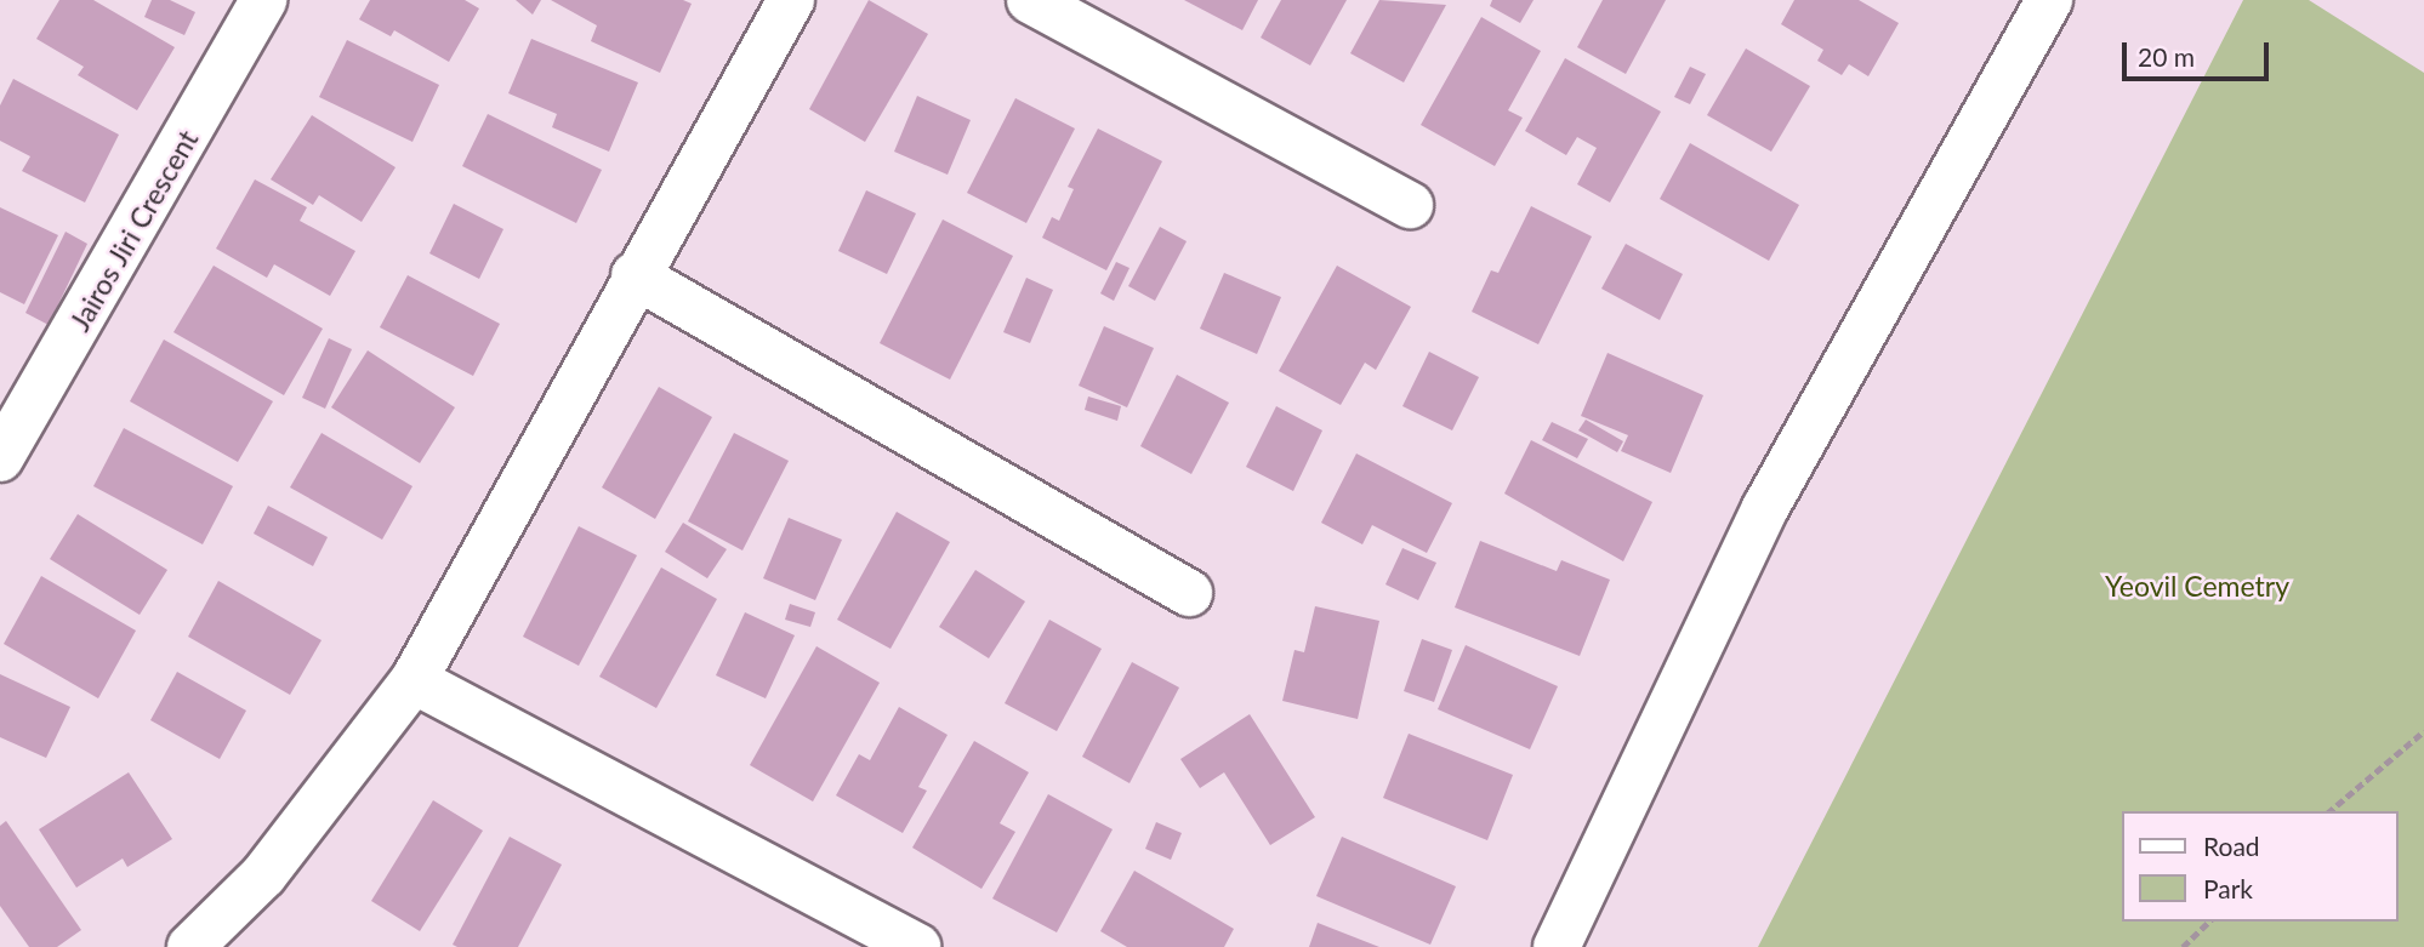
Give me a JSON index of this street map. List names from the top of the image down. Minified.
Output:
{"streets":{"street":["Jairos Jiri Crescent"]},"parks":["Yeovil Cemetry"],"legend":["Road","Park"],"scale_bar":"20 m"}
